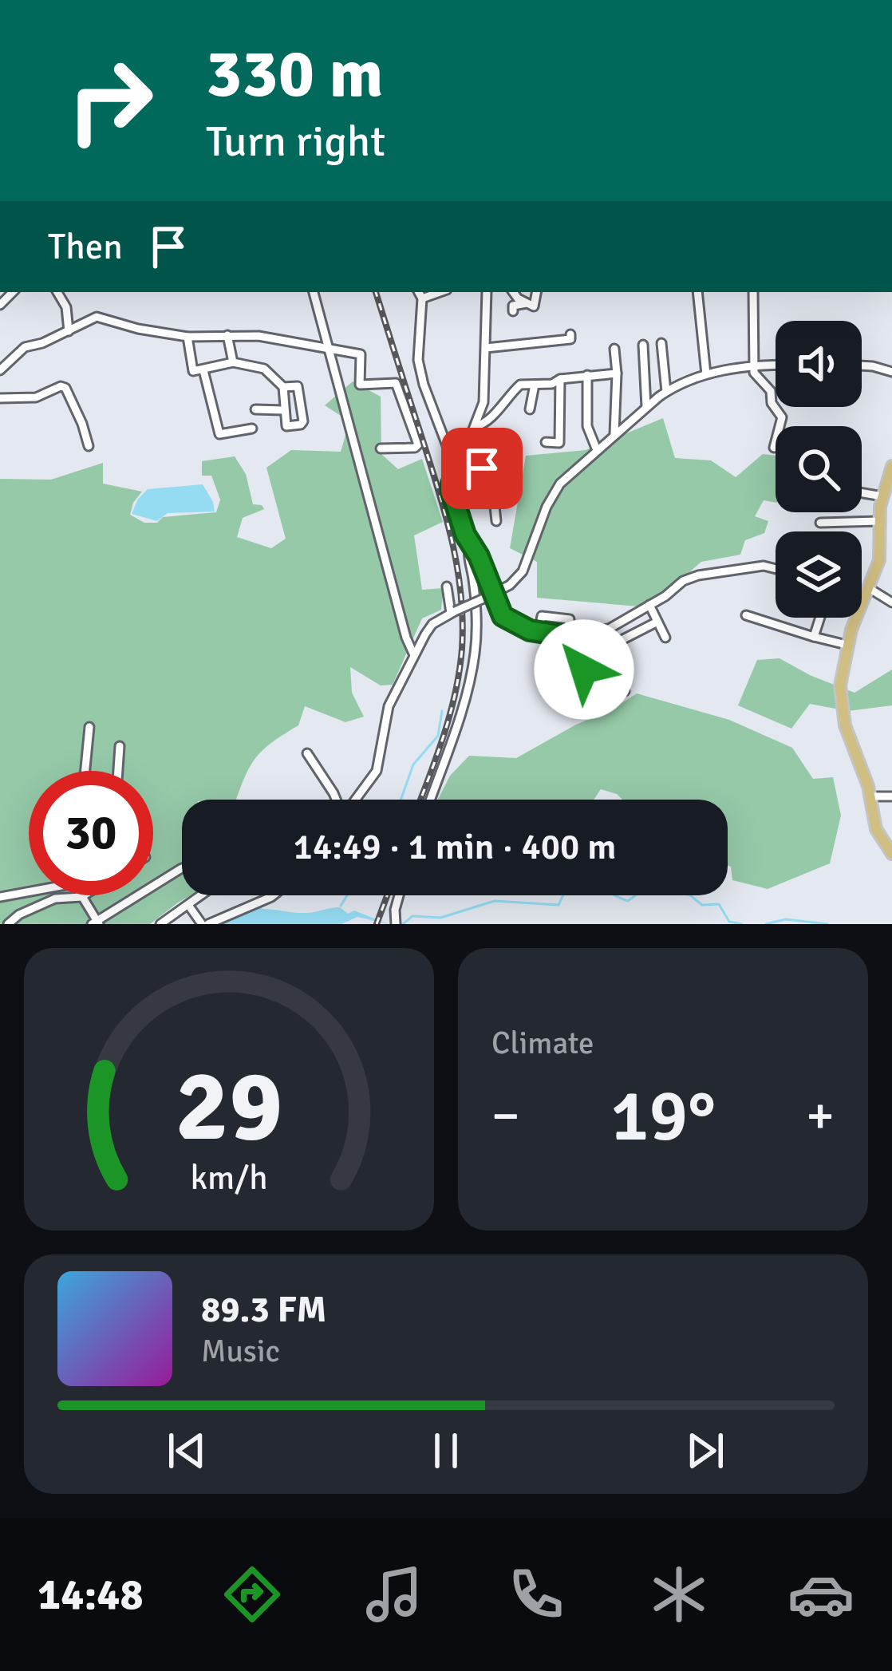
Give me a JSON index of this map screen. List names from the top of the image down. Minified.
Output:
{"page":{"turn":["330 m","Turn right"],"then":"Then","limit":"30","trip":"14:49 · 1 min · 400 m","tile":"Climate","heat":["−","19°","+"],"song":["89.3 FM","Music"],"tabs":"14:48","gauge":["29","km/h"]}}
